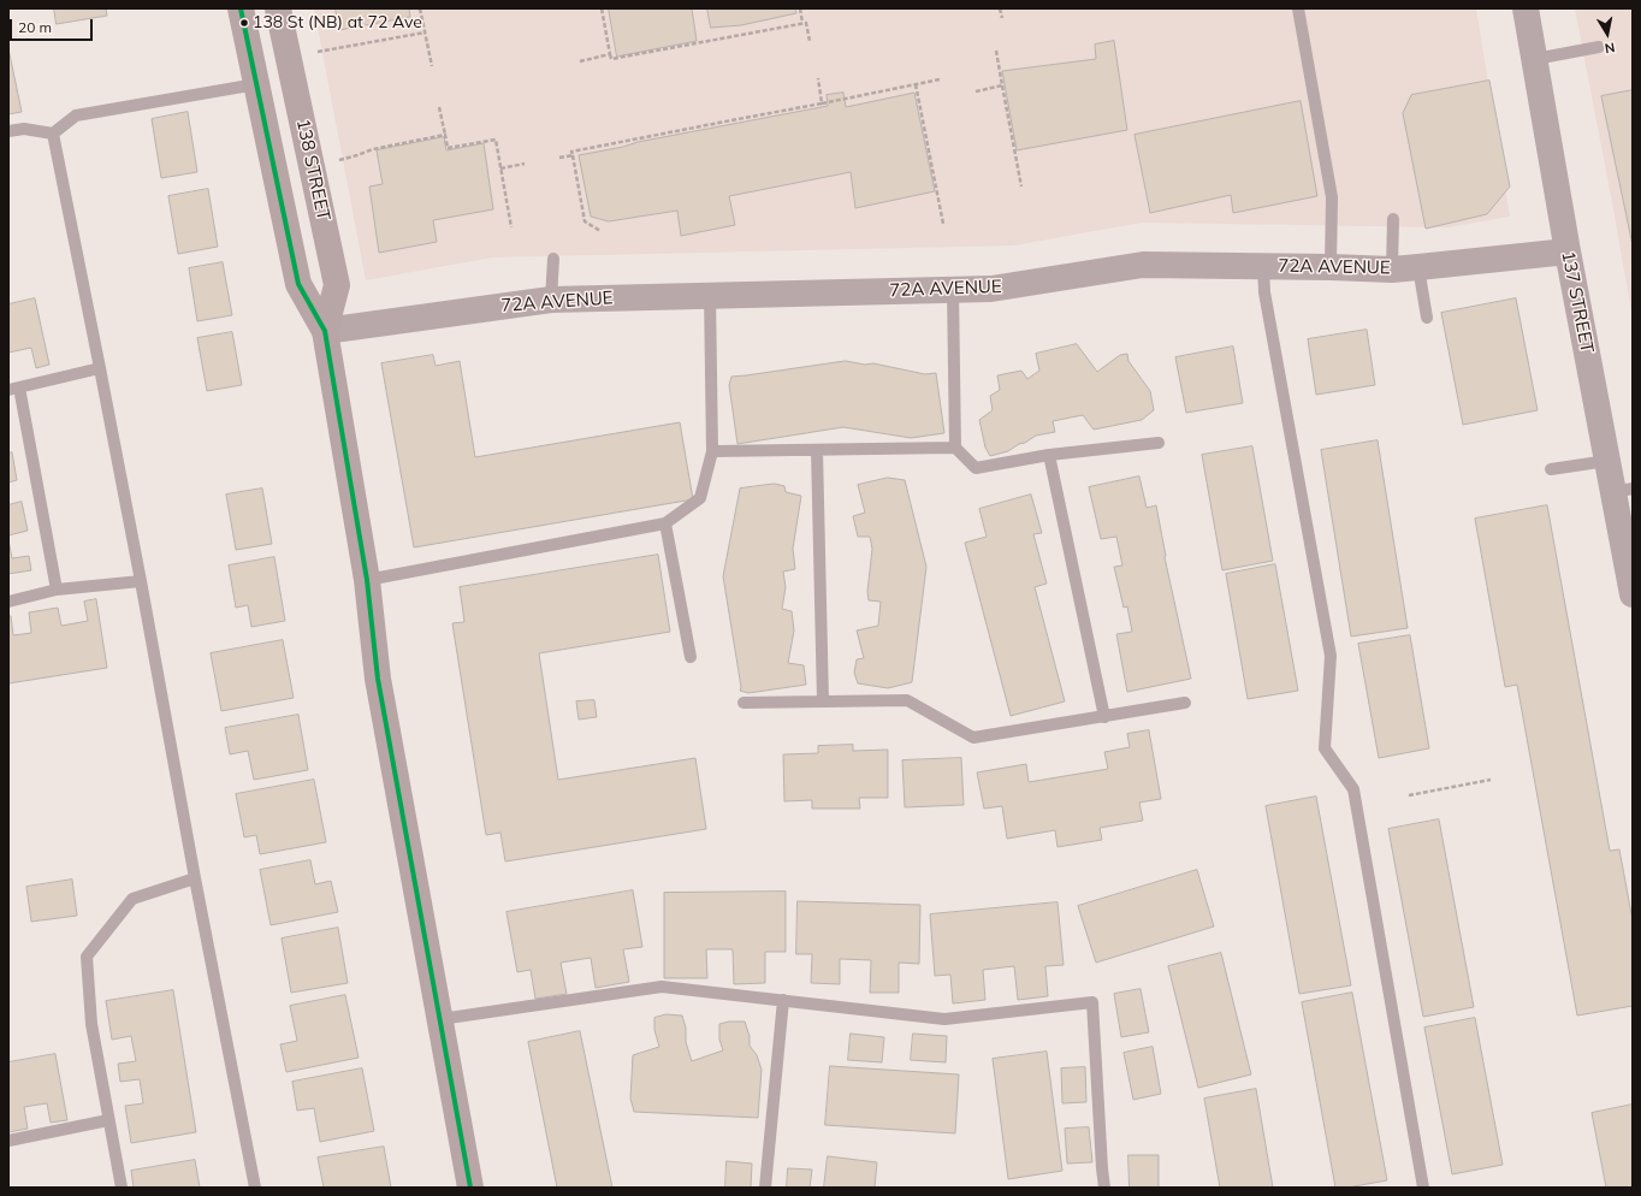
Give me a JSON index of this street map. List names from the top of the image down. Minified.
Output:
{"streets":{"main road":["138 STREET"],"street":["72A AVENUE","137 STREET"]},"crossings":[["138 STREET","72A AVENUE"],["72A AVENUE","137 STREET"]],"places":["138 St (NB) at 72 Ave"],"scale_bar":"20 m","north":"bottom"}
